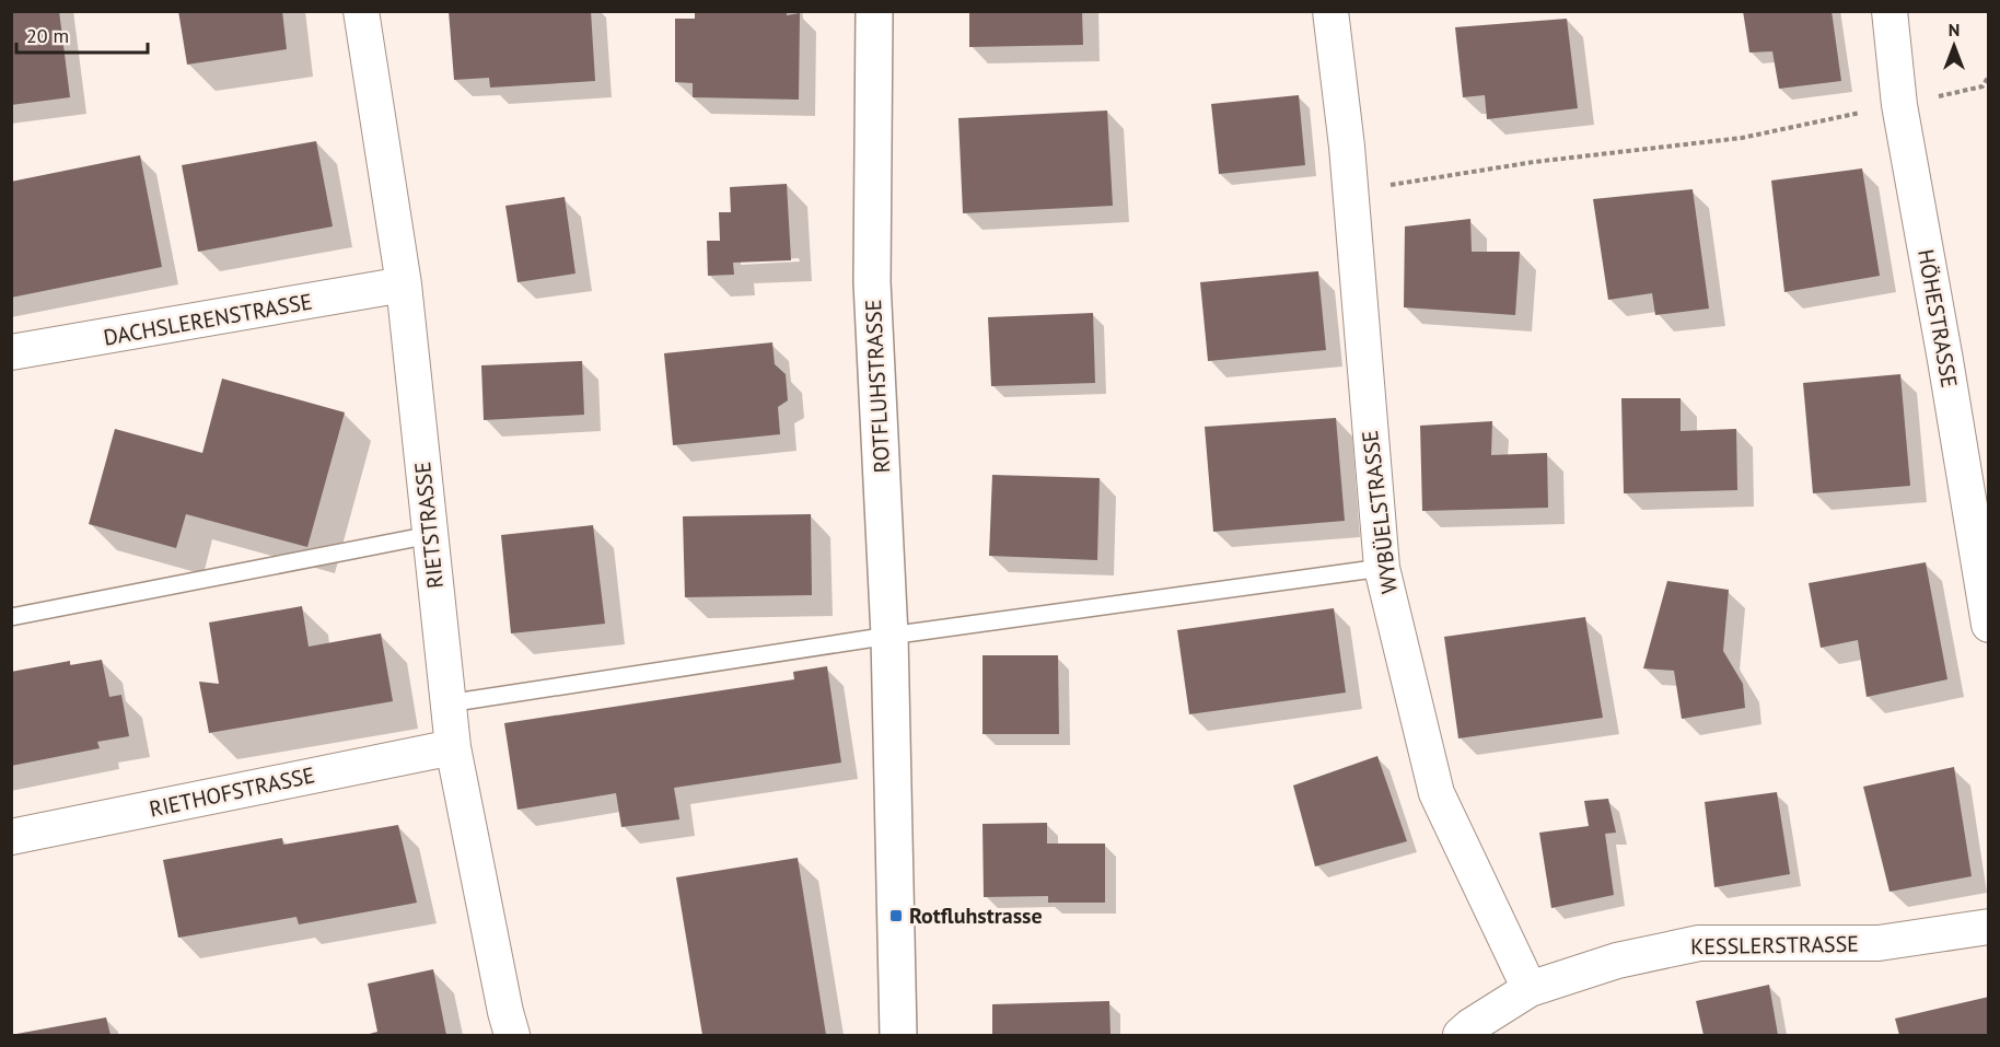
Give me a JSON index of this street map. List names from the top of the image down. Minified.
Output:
{"streets":{"main road":["ROTFLUHSTRASSE"],"street":["HÖHESTRASSE","DACHSLERENSTRASSE","WYBÜELSTRASSE","RIETSTRASSE","RIETHOFSTRASSE","KESSLERSTRASSE"]},"crossings":[["DACHSLERENSTRASSE","RIETSTRASSE"],["WYBÜELSTRASSE","KESSLERSTRASSE"],["RIETSTRASSE","RIETHOFSTRASSE"]],"places":{"transit":["Rotfluhstrasse"]},"scale_bar":"20 m","north":"top"}
